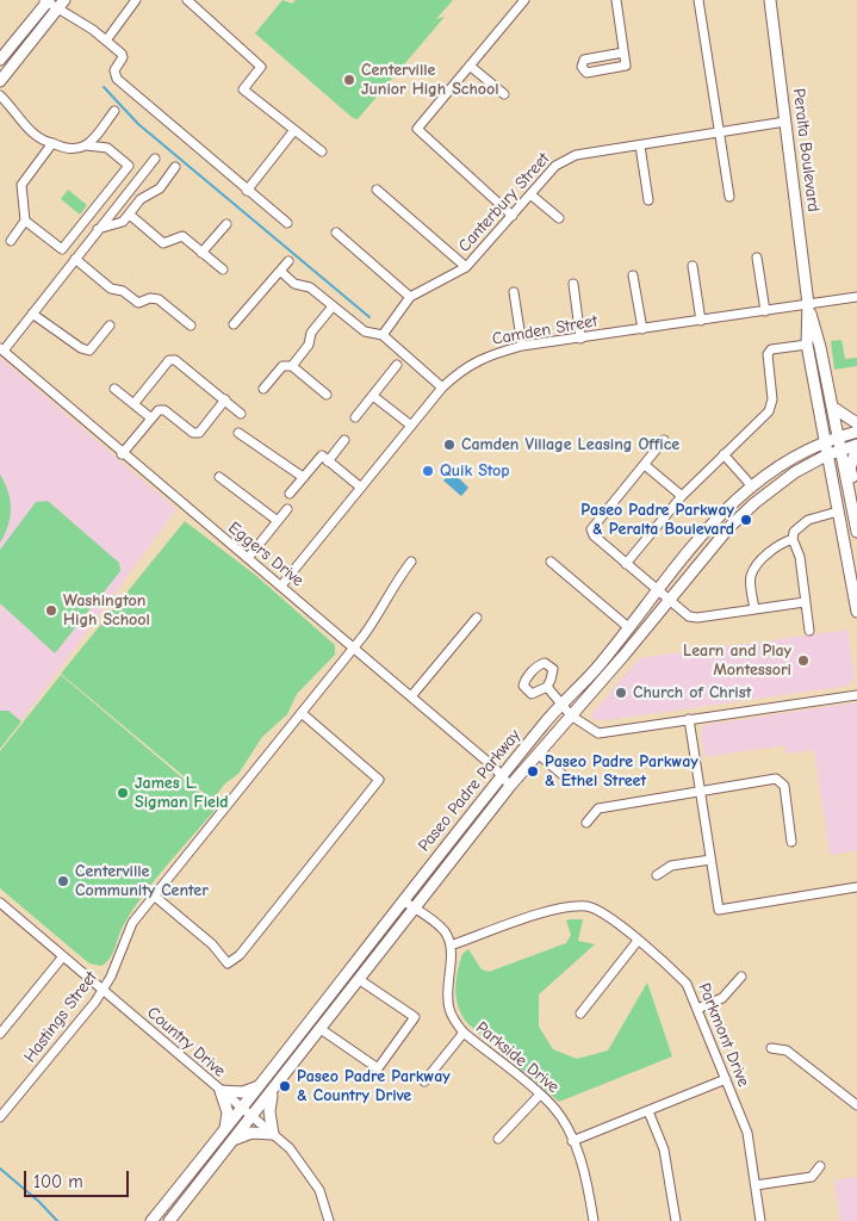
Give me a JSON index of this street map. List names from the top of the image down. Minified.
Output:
{"streets":{"main road":["Peralta Boulevard","Paseo Padre Parkway"],"street":["Canterbury Street","Camden Street","Eggers Drive","Hastings Street","Parkmont Drive","Country Drive","Parkside Drive"]},"crossings":[["Peralta Boulevard","Canterbury Street"],["Peralta Boulevard","Camden Street"],["Peralta Boulevard","Paseo Padre Parkway"],["Camden Street","Eggers Drive"],["Eggers Drive","Paseo Padre Parkway"],["Eggers Drive","Hastings Street"],["Paseo Padre Parkway","Country Drive"],["Hastings Street","Country Drive"],["Parkmont Drive","Parkside Drive"]],"places":["Centerville Junior High School","Camden Village Leasing Office","Quik Stop","Paseo Padre Parkway & Peralta Boulevard","Washington High School","Learn and Play Montessori","Church of Christ","Paseo Padre Parkway & Ethel Street","James L. Sigman Field","Centerville Community Center","Paseo Padre Parkway & Country Drive"],"scale_bar":"100 m"}
